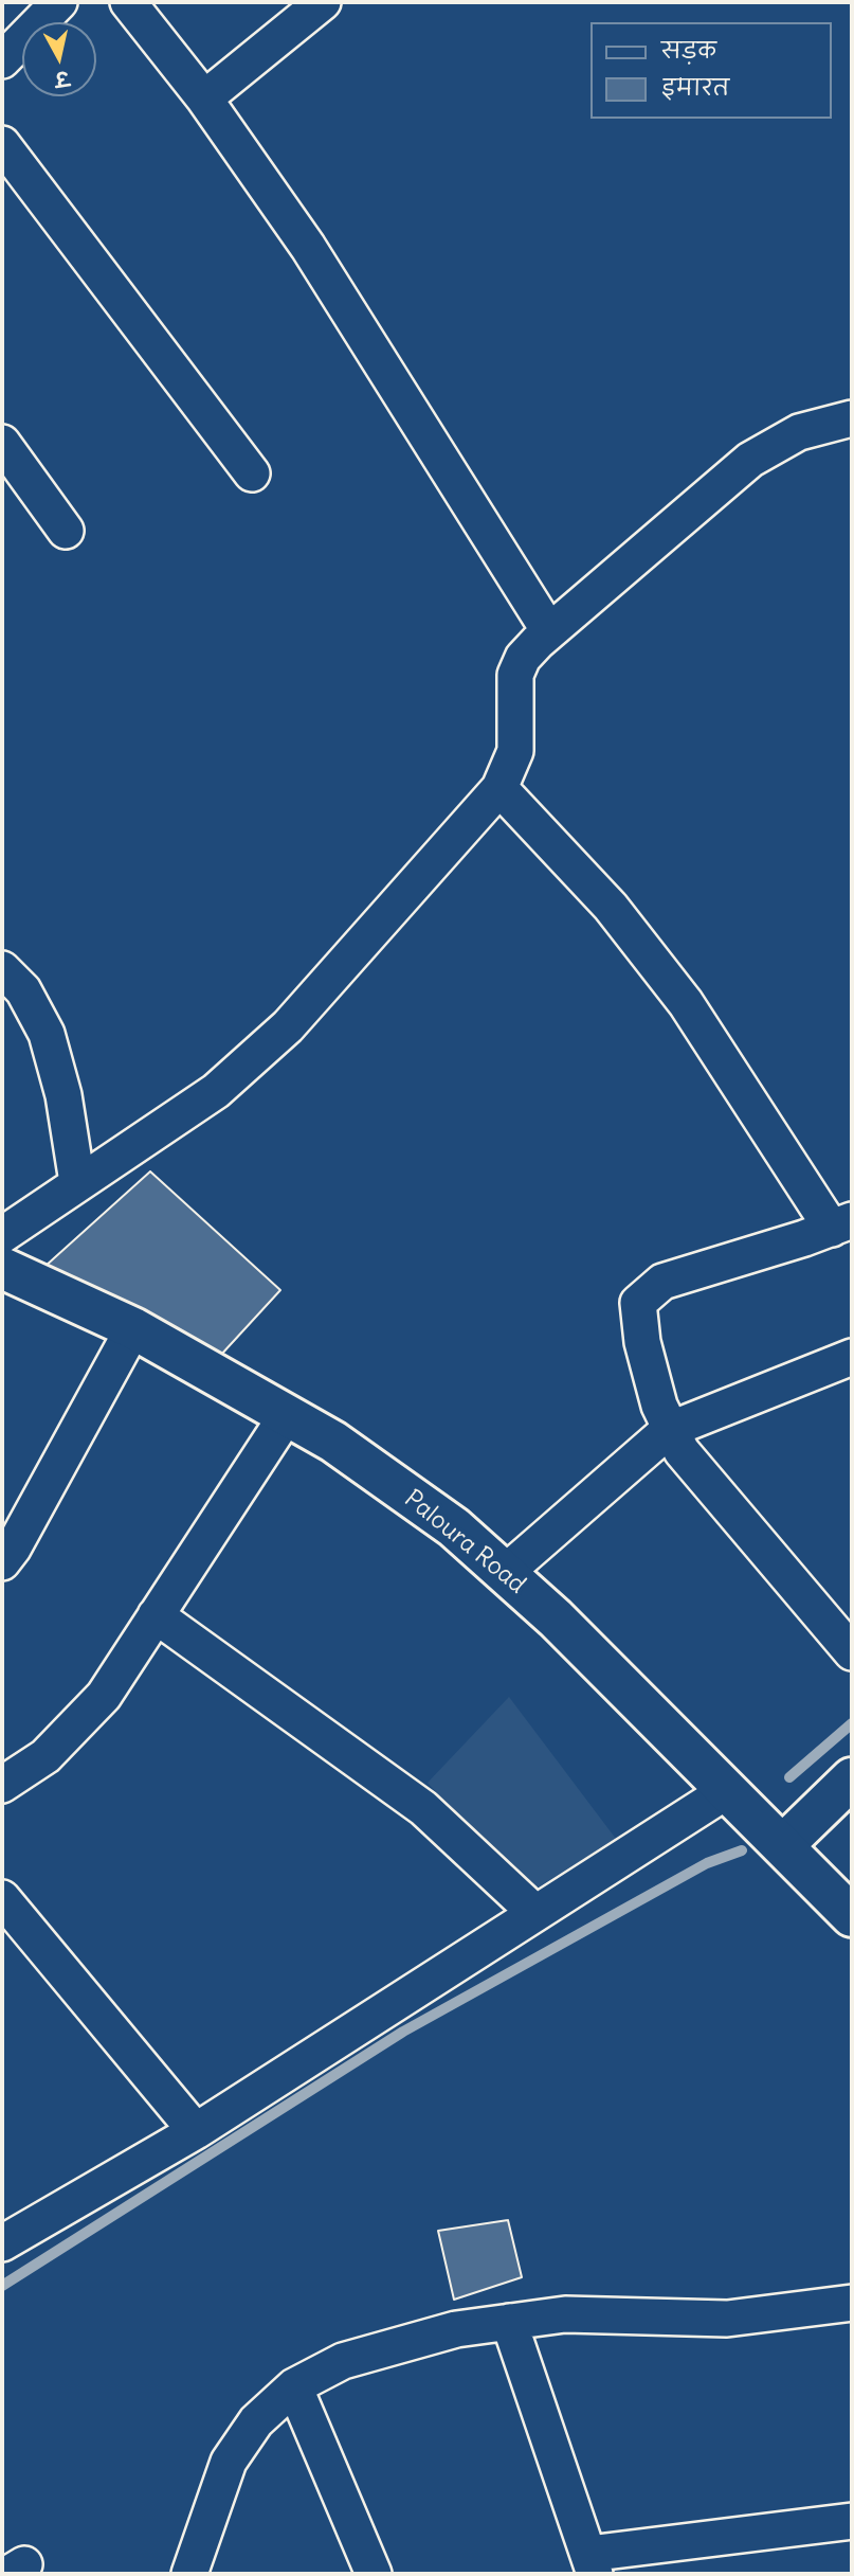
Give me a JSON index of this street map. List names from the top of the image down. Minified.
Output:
{"streets":{"main road":["Paloura Road"]},"legend":["सड़क","इमारत"],"north":"bottom"}
